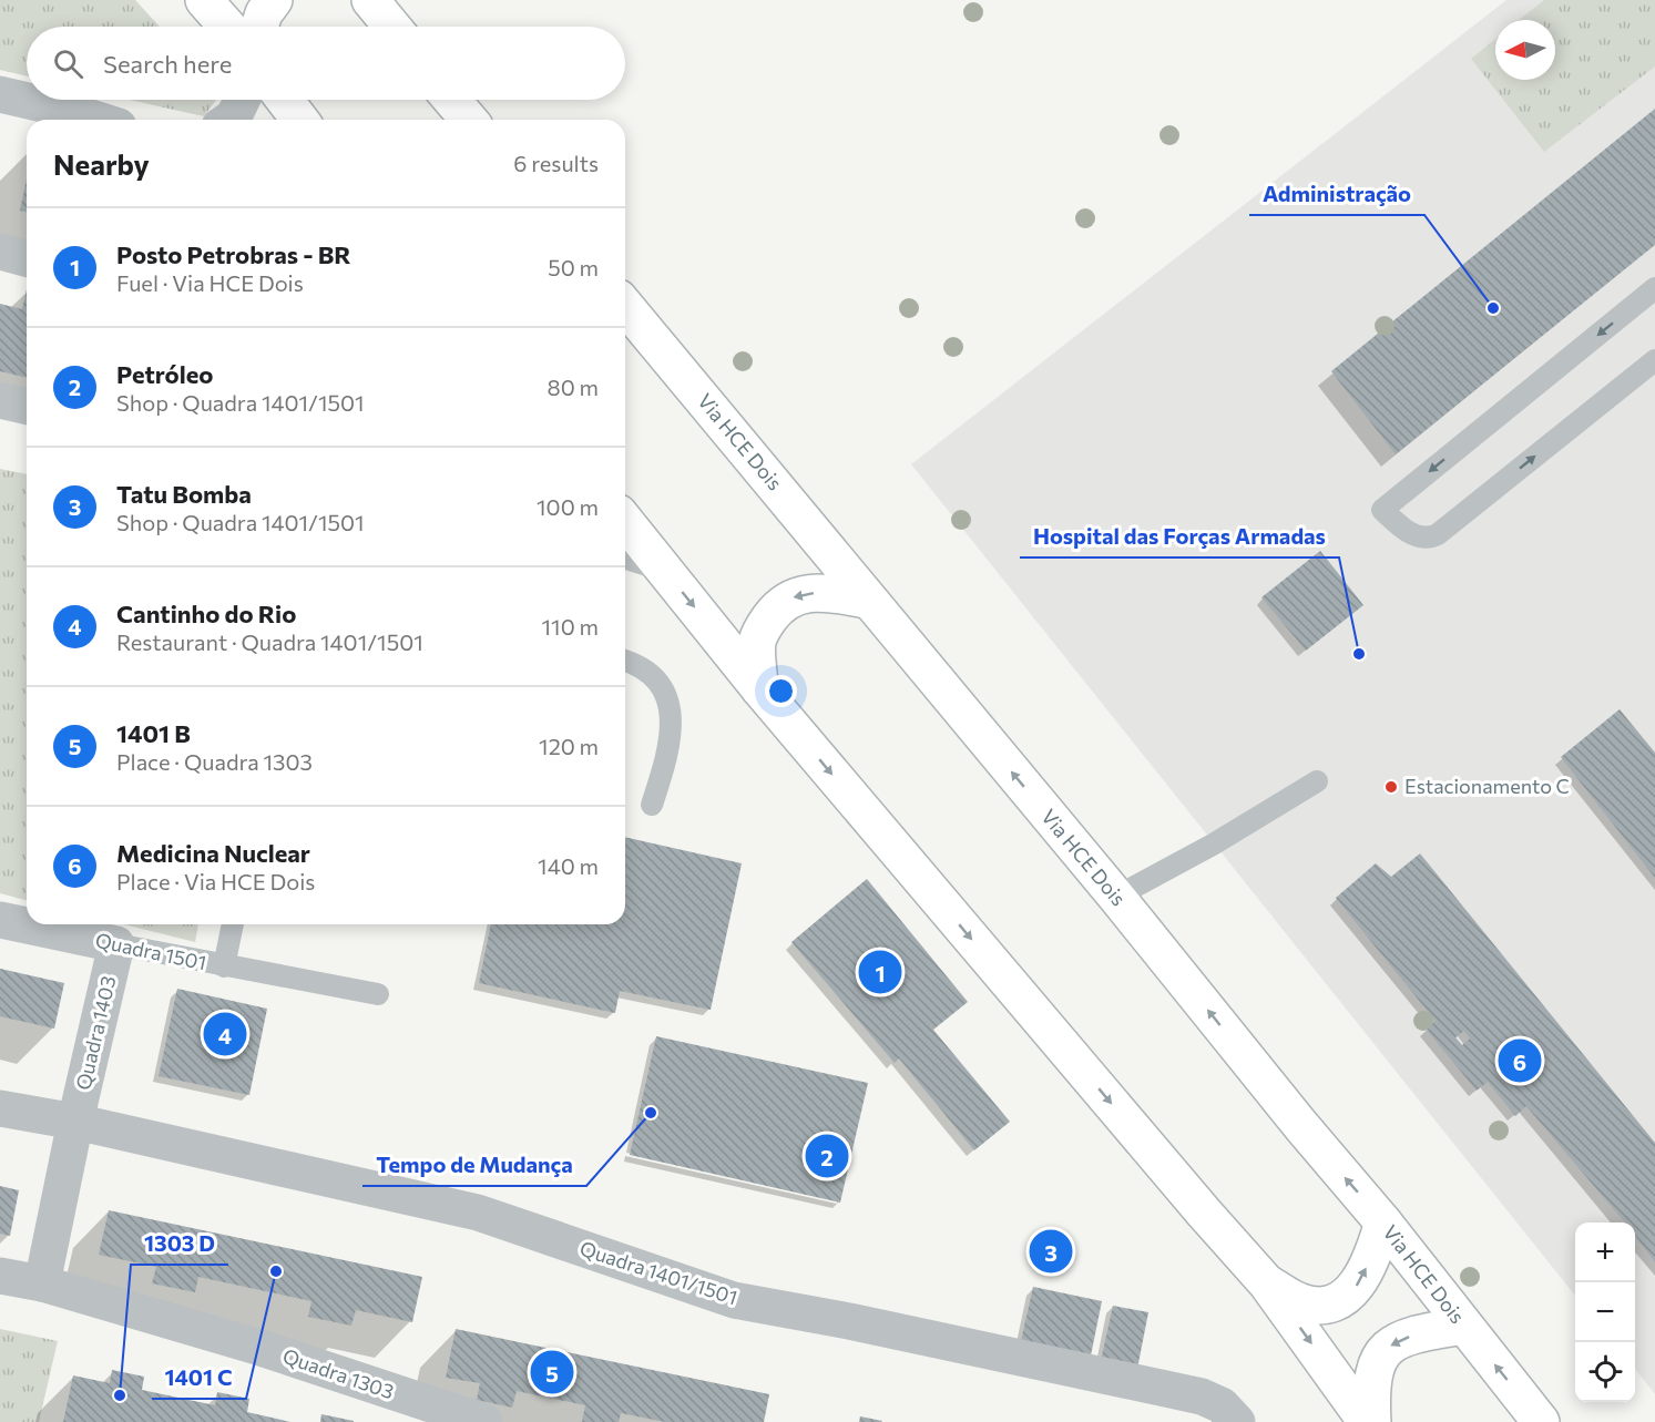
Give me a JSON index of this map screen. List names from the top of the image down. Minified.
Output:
{"streets":{"main road":["Via HCE Dois"],"street":["Quadra 1501","Quadra 1403","Quadra 1401/1501","Quadra 1303"]},"crossings":[["Quadra 1501","Quadra 1403"],["Quadra 1403","Quadra 1401/1501"],["Quadra 1403","Quadra 1303"]],"places":["Administração","Hospital das Forças Armadas","Estacionamento C","Tempo de Mudança","1401 C","1303 D"],"north":"left","page":{"search":"Search here","heading":["Nearby","6 results"],"list":[{"mark":"1","name":"Posto Petrobras - BR","note":"Fuel · Via HCE Dois","value":"50 m"},{"mark":"2","name":"Petróleo","note":"Shop · Quadra 1401/1501","value":"80 m"},{"mark":"3","name":"Tatu Bomba","note":"Shop · Quadra 1401/1501","value":"100 m"},{"mark":"4","name":"Cantinho do Rio","note":"Restaurant · Quadra 1401/1501","value":"110 m"},{"mark":"5","name":"1401 B","note":"Place · Quadra 1303","value":"120 m"},{"mark":"6","name":"Medicina Nuclear","note":"Place · Via HCE Dois","value":"140 m"}],"pins":["1","4","6","2","3","5"],"map_buttons":["+","−"]}}
